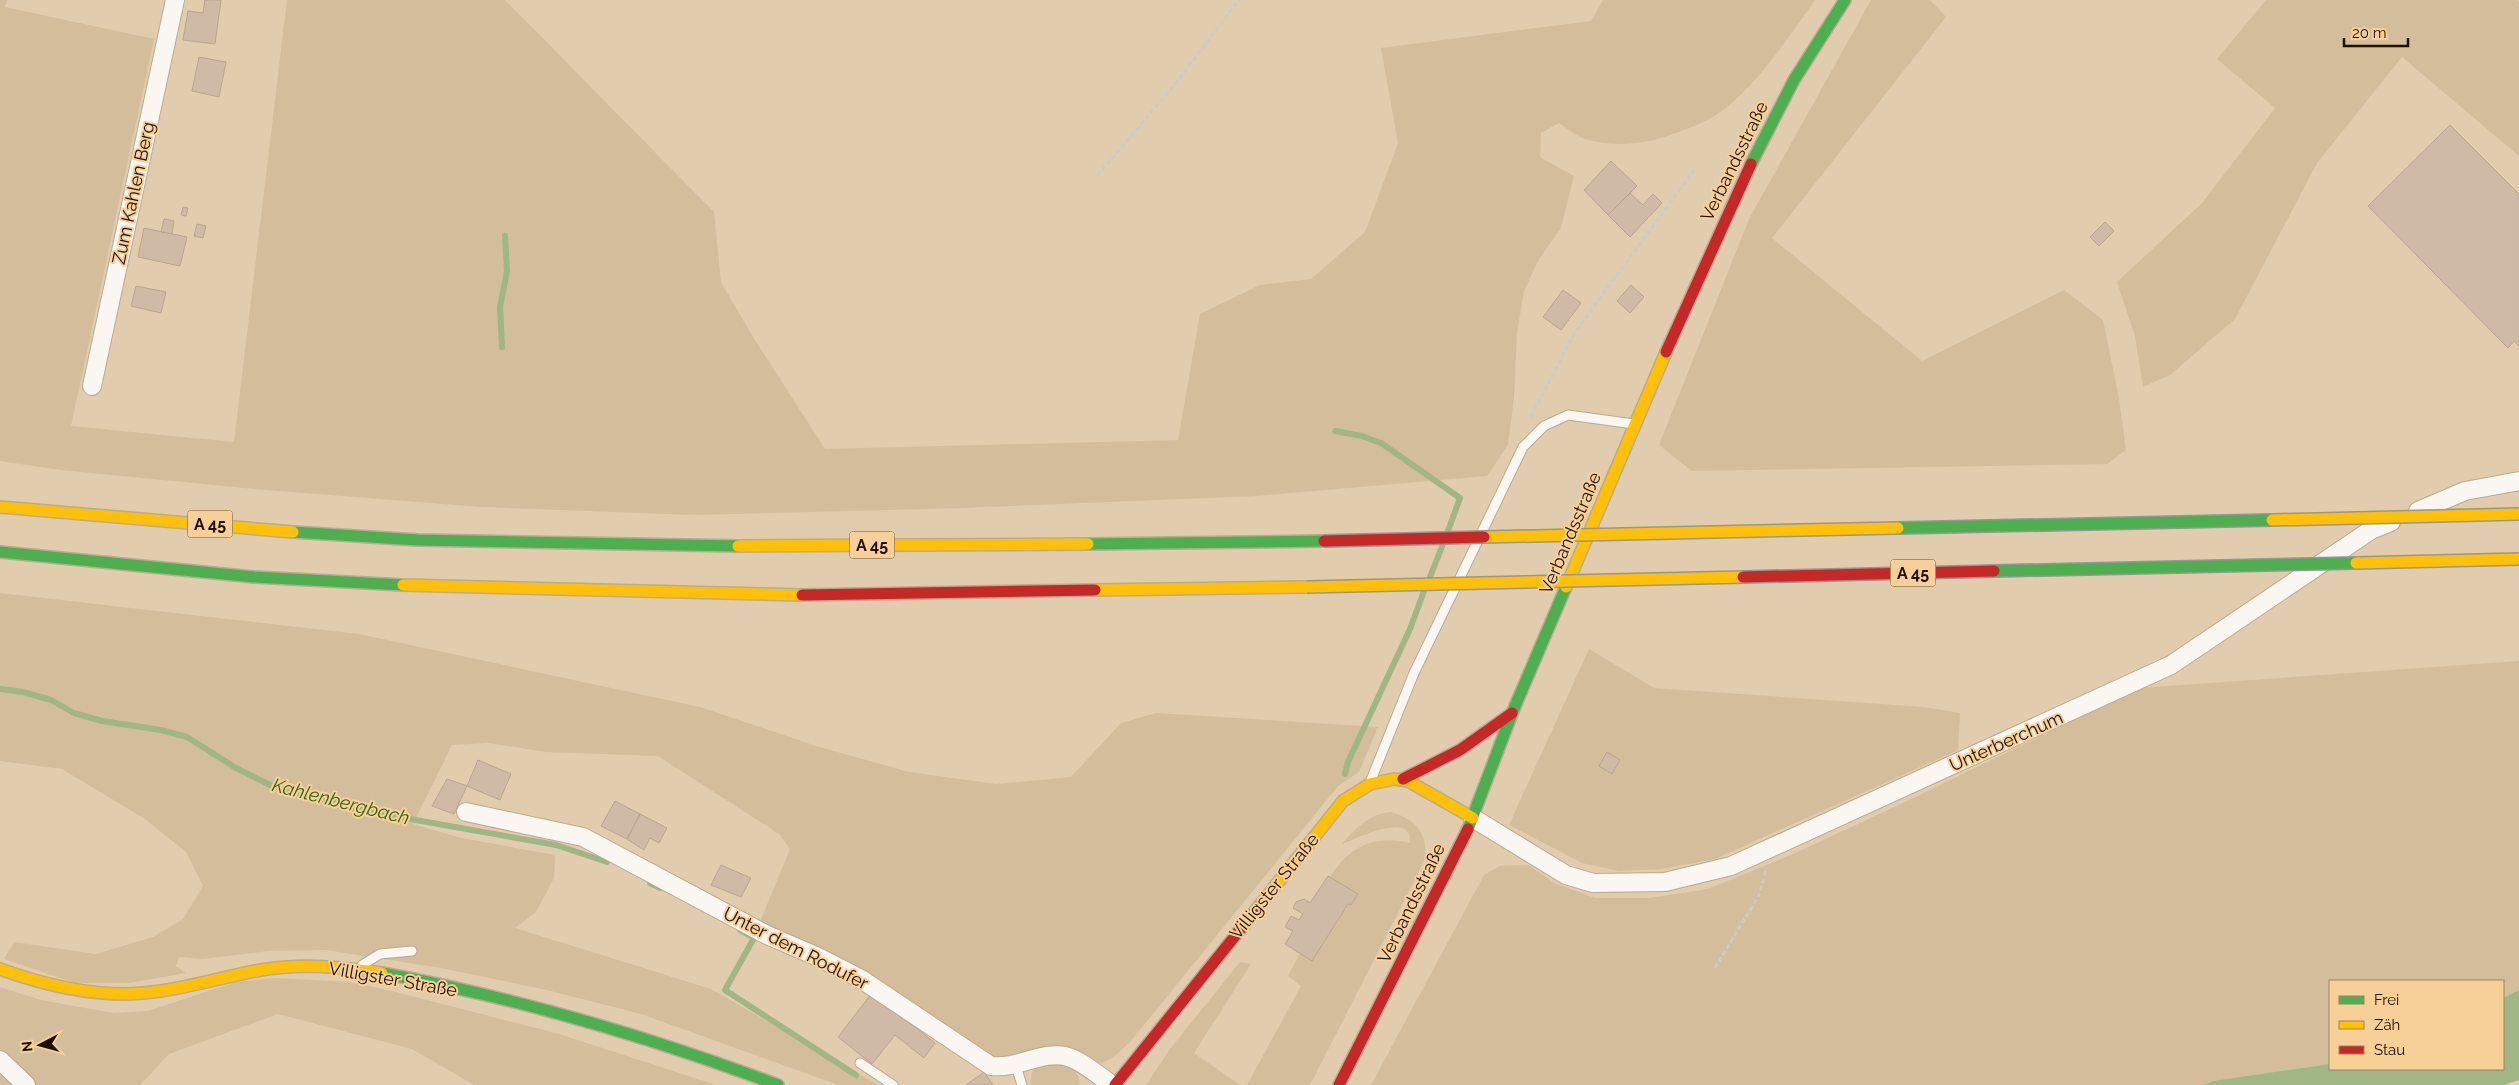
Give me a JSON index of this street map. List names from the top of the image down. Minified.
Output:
{"streets":{"main road":["Verbandsstraße","A 45","Villigster Straße"],"street":["Zum Kahlen Berg","Unterberchum","Unter dem Rodufer"]},"crossings":[["Verbandsstraße","Unterberchum"],["Verbandsstraße","Villigster Straße"],["Villigster Straße","Unter dem Rodufer"]],"water":["Kahlenbergbach"],"legend":["Frei","Zäh","Stau"],"scale_bar":"20 m","north":"left"}
